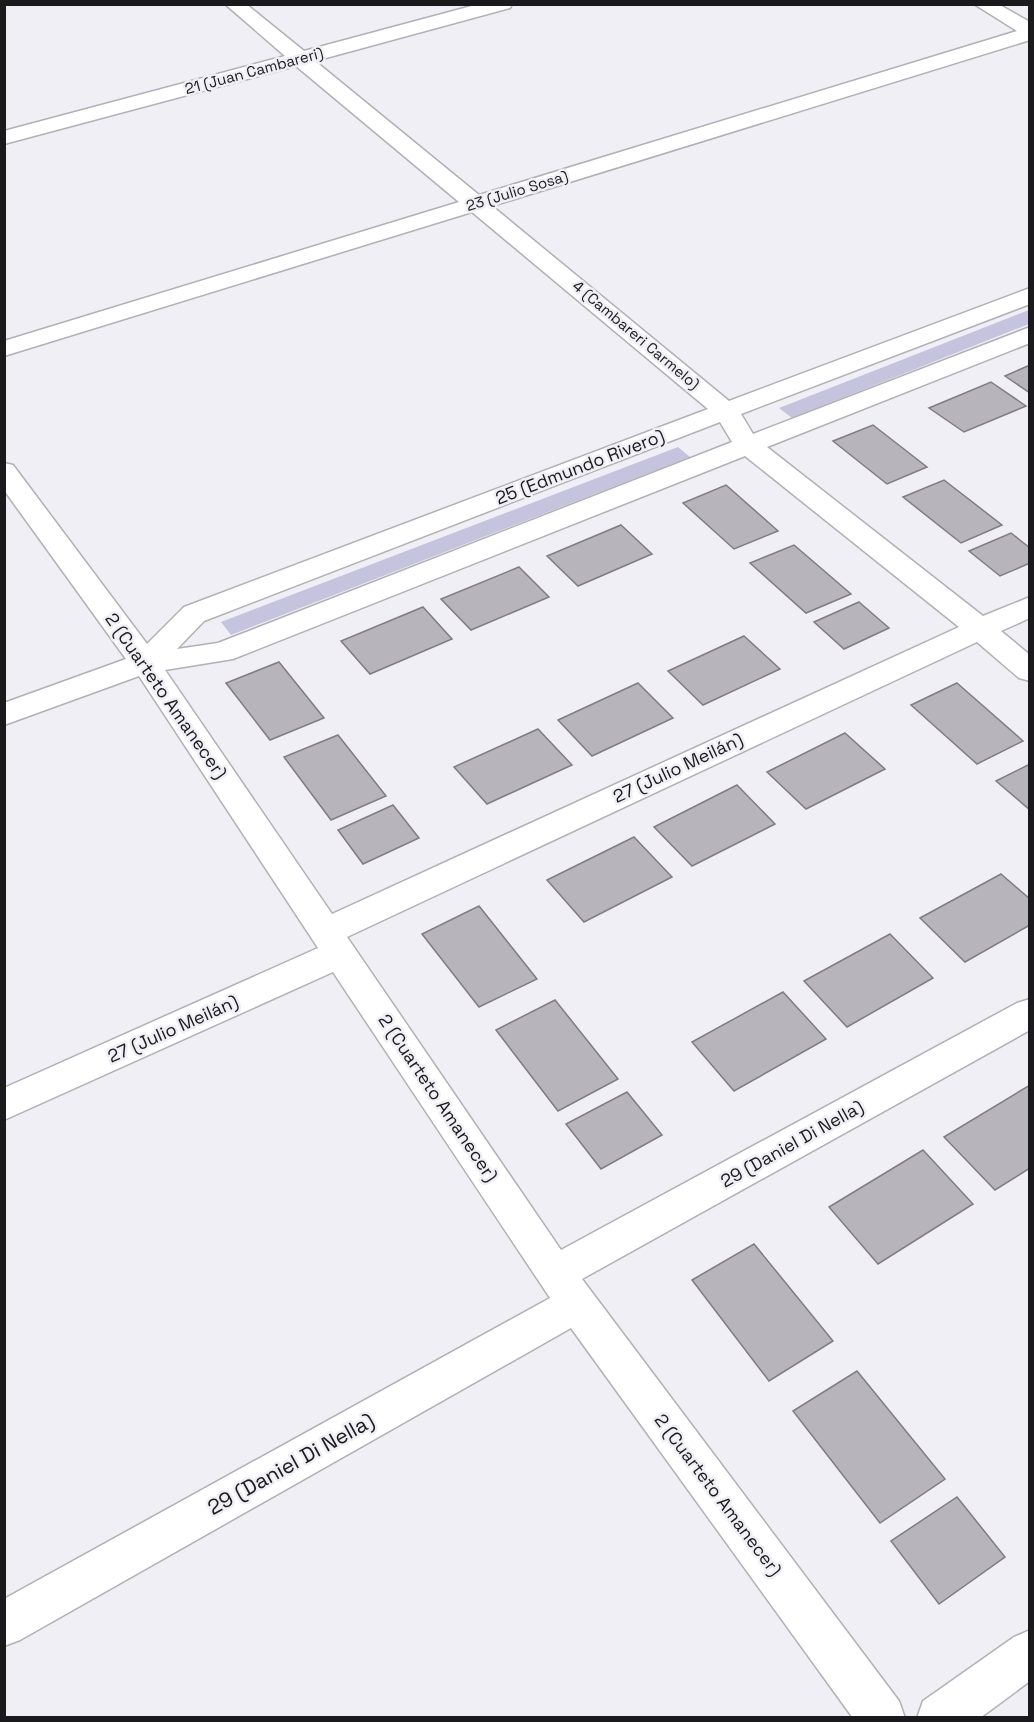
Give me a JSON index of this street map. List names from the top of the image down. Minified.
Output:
{"streets":{"street":["21 (Juan Cambareri)","23 (Julio Sosa)","4 (Cambareri Carmelo)","25 (Edmundo Rivero)","2 (Cuarteto Amanecer)","27 (Julio Meilán)","29 (Daniel Di Nella)"]},"crossings":[["21 (Juan Cambareri)","4 (Cambareri Carmelo)"],["23 (Julio Sosa)","4 (Cambareri Carmelo)"],["4 (Cambareri Carmelo)","25 (Edmundo Rivero)"],["4 (Cambareri Carmelo)","27 (Julio Meilán)"],["25 (Edmundo Rivero)","2 (Cuarteto Amanecer)"],["2 (Cuarteto Amanecer)","27 (Julio Meilán)"],["2 (Cuarteto Amanecer)","29 (Daniel Di Nella)"]]}
